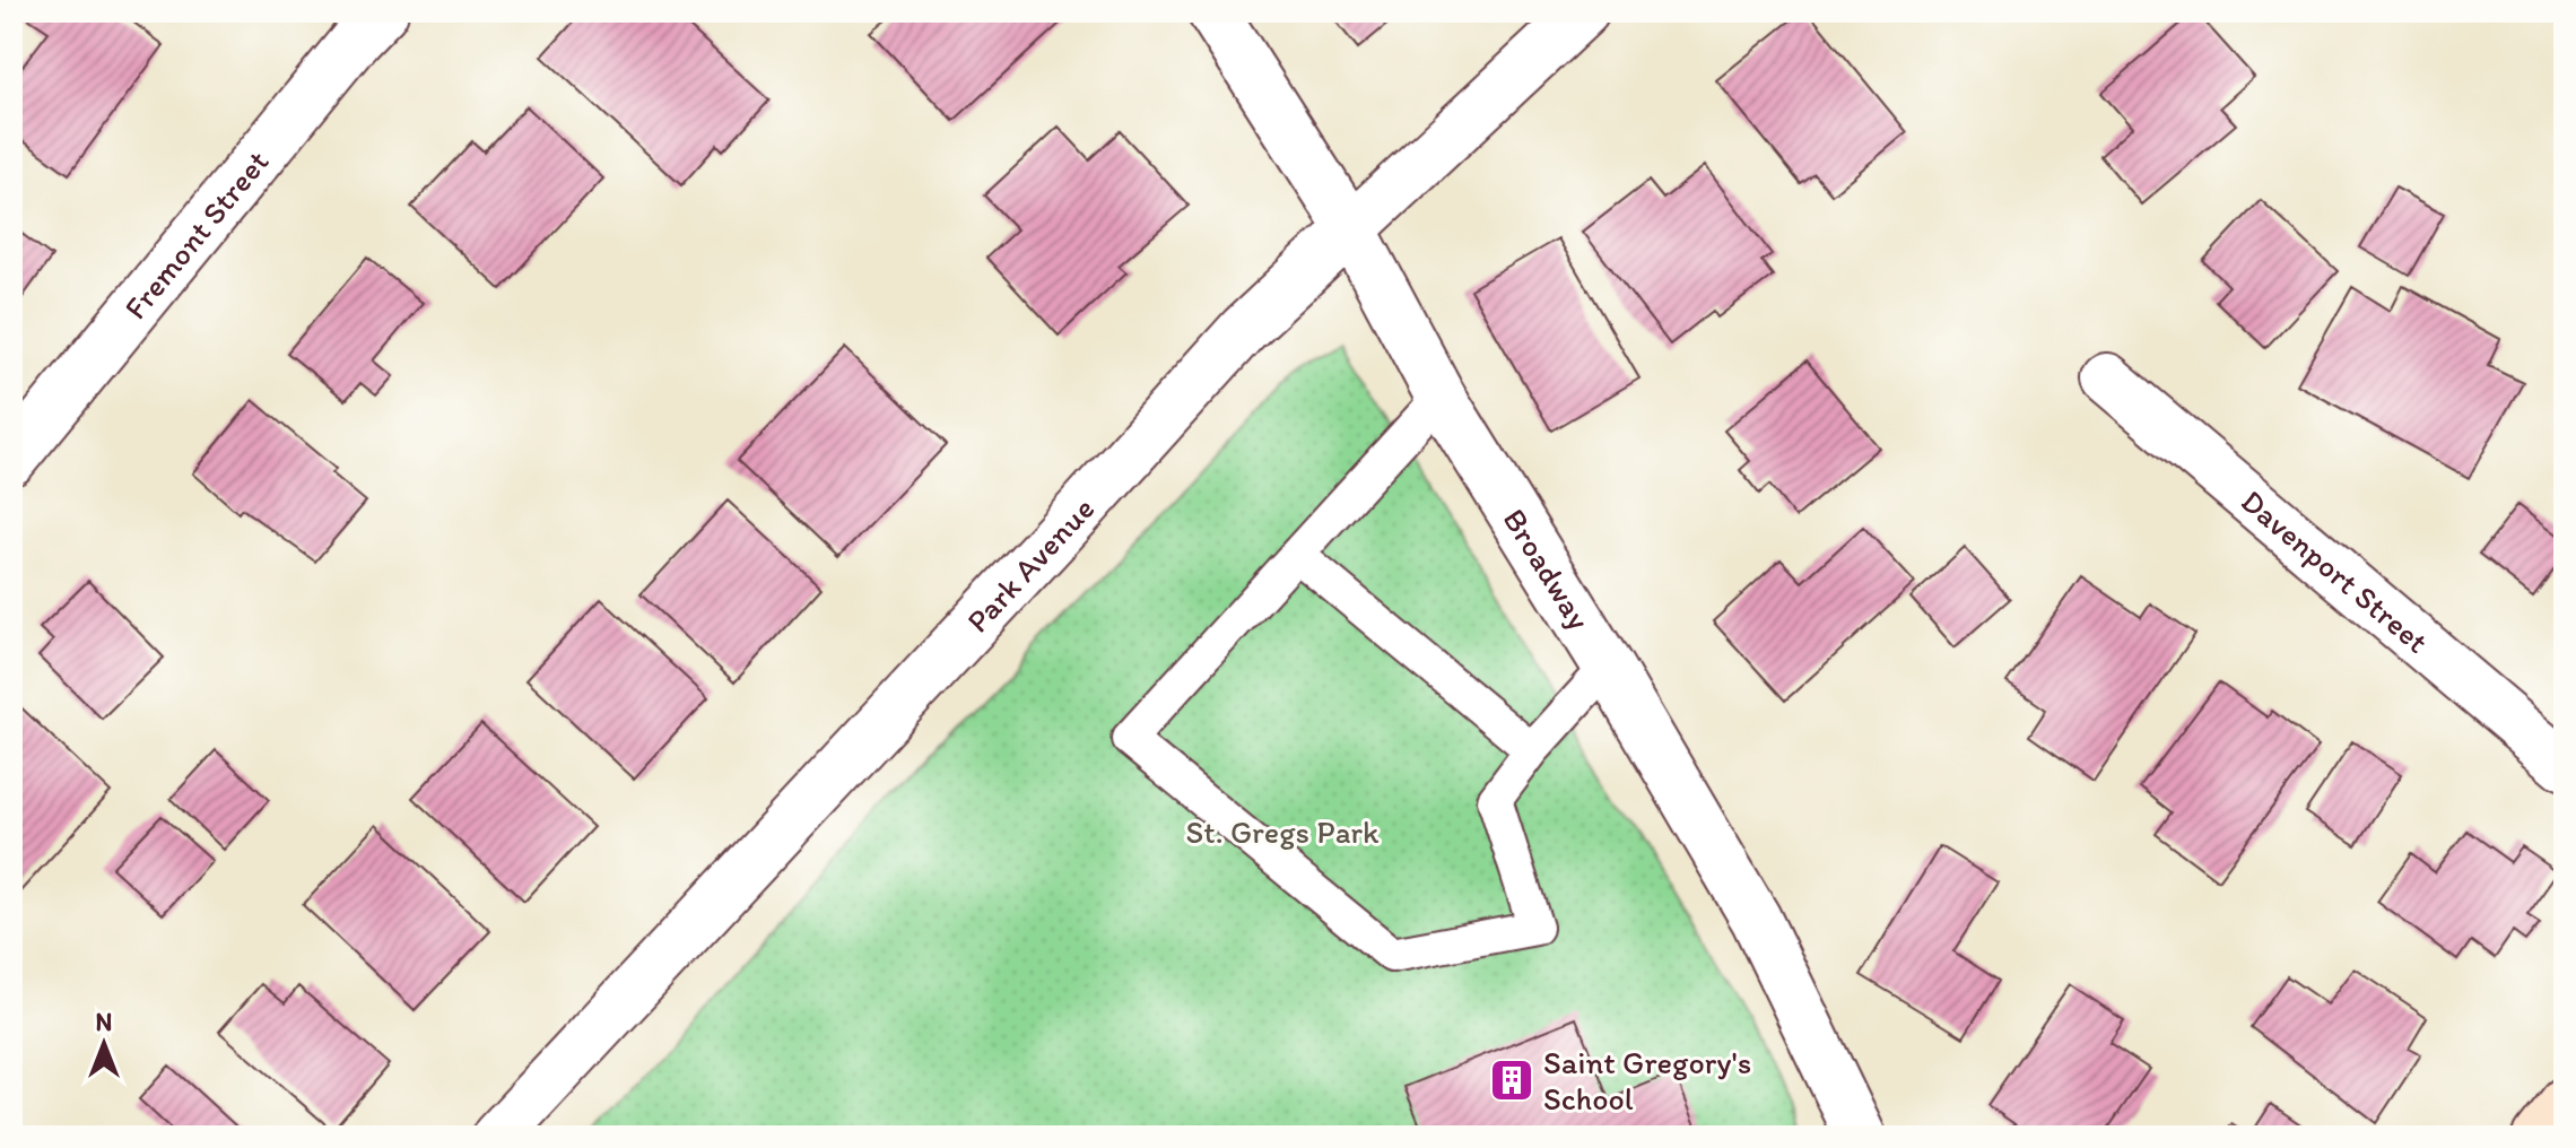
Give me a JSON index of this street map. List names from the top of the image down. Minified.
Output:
{"streets":{"street":["Fremont Street","Park Avenue","Broadway","Davenport Street"]},"crossings":[["Park Avenue","Broadway"]],"parks":["St. Gregs Park"],"places":{"building":["Saint Gregory's School"]},"north":"top"}
